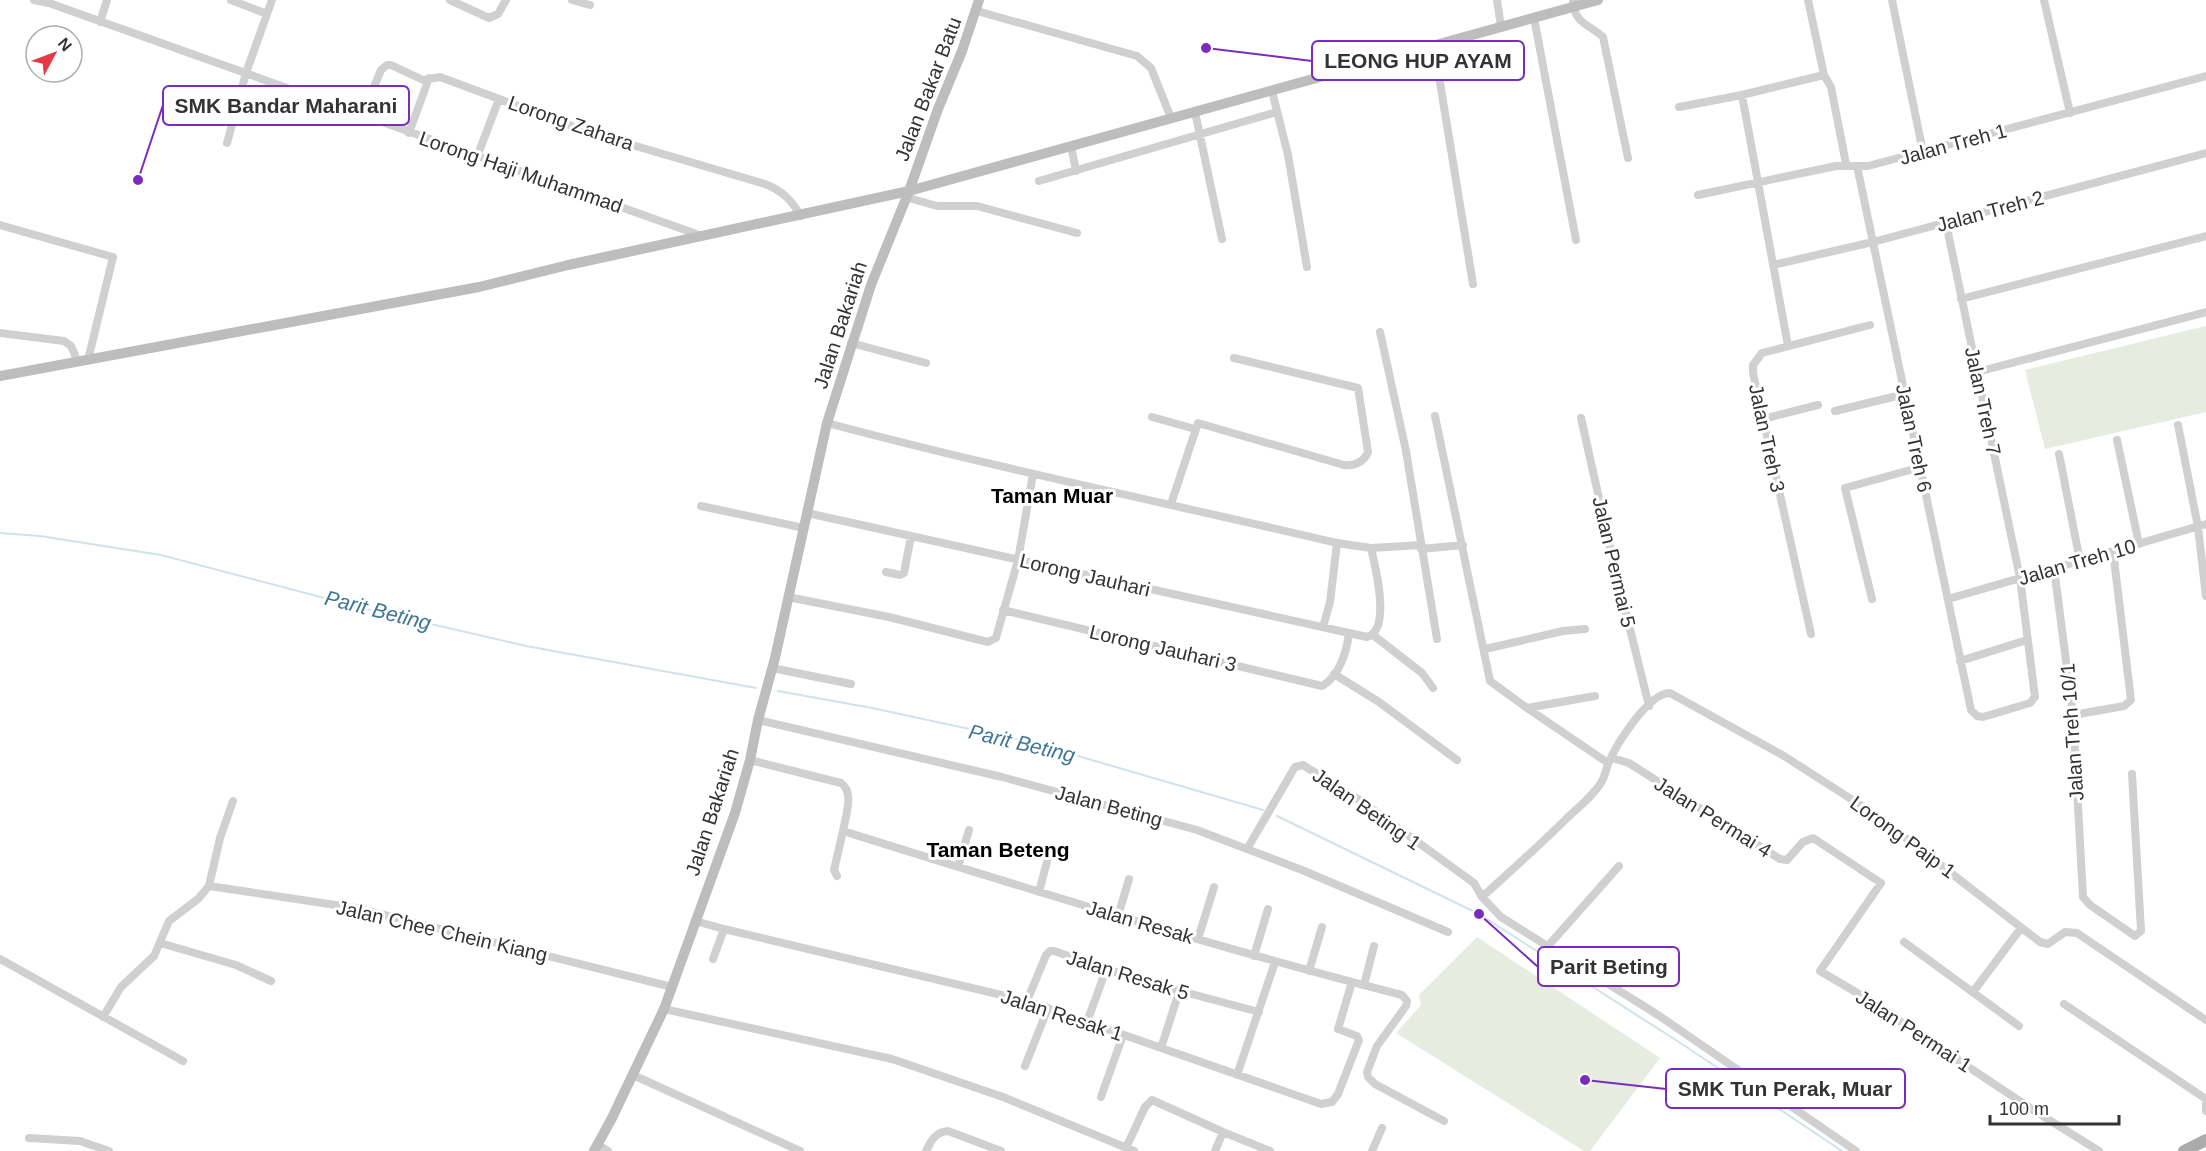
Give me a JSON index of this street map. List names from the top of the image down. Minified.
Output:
{"streets":{"street":["Jalan Bakar Batu","Lorong Zahara","Jalan Treh 1","Lorong Haji Muhammad","Jalan Treh 2","Jalan Bakariah","Jalan Treh 7","Jalan Treh 3","Jalan Treh 6","Jalan Permai 5","Jalan Treh 10","Lorong Jauhari","Lorong Jauhari 3","Jalan Treh 10/1","Jalan Beting","Jalan Beting 1","Jalan Permai 4","Lorong Paip 1","Jalan Resak","Jalan Chee Chein Kiang","Jalan Resak 5","Jalan Resak 1","Jalan Permai 1"]},"crossings":[["Jalan Bakar Batu","Jalan Bakariah"],["Lorong Zahara","Lorong Haji Muhammad"],["Jalan Treh 1","Jalan Treh 6"],["Jalan Treh 2","Jalan Treh 7"],["Jalan Treh 2","Jalan Treh 6"],["Jalan Bakariah","Lorong Jauhari"],["Jalan Bakariah","Jalan Beting"],["Jalan Bakariah","Jalan Chee Chein Kiang"],["Jalan Bakariah","Jalan Resak 1"],["Jalan Treh 7","Jalan Treh 6"],["Jalan Treh 7","Jalan Treh 10"],["Jalan Treh 6","Jalan Treh 10"],["Jalan Permai 5","Lorong Paip 1"],["Jalan Treh 10","Jalan Treh 10/1"],["Jalan Beting","Jalan Beting 1"],["Jalan Beting 1","Lorong Paip 1"],["Jalan Permai 4","Lorong Paip 1"],["Jalan Permai 4","Jalan Permai 1"],["Jalan Resak","Jalan Resak 1"],["Jalan Resak 5","Jalan Resak 1"]],"districts":["Taman Muar","Taman Beteng"],"water":["Parit Beting"],"places":["LEONG HUP AYAM","SMK Bandar Maharani","Parit Beting","SMK Tun Perak, Muar"],"scale_bar":"100 m","north":"top right"}
